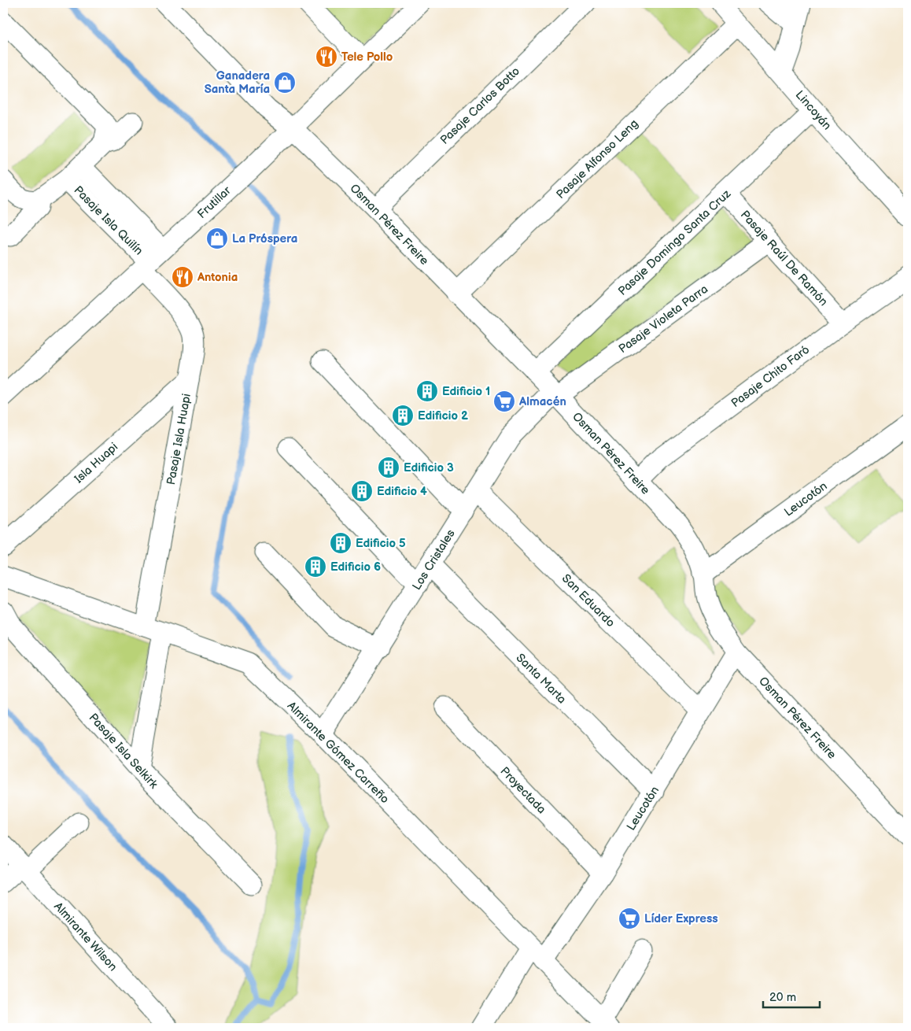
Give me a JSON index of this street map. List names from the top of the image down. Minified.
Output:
{"streets":{"street":["Pasaje Carlos Botto","Lincoyán","Pasaje Alfonso Leng","Frutillar","Pasaje Isla Quilín","Osman Pérez Freire","Pasaje Domingo Santa Cruz","Pasaje Raúl De Ramón","Pasaje Violeta Parra","Pasaje Chito Faró","Pasaje Isla Huapi","Isla Huapi","Leucotón","Los Cristales","San Eduardo","Santa Marta","Pasaje Isla Selkirk","Almirante Gómez Carreño","Proyectada","Almirante Wilson"]},"crossings":[["Pasaje Carlos Botto","Osman Pérez Freire"],["Lincoyán","Pasaje Alfonso Leng"],["Lincoyán","Pasaje Domingo Santa Cruz"],["Pasaje Alfonso Leng","Osman Pérez Freire"],["Frutillar","Pasaje Isla Quilín"],["Frutillar","Osman Pérez Freire"],["Frutillar","Pasaje Isla Huapi"],["Pasaje Isla Quilín","Pasaje Isla Huapi"],["Osman Pérez Freire","Pasaje Domingo Santa Cruz"],["Osman Pérez Freire","Pasaje Violeta Parra"],["Osman Pérez Freire","Pasaje Chito Faró"],["Osman Pérez Freire","Leucotón"],["Osman Pérez Freire","Los Cristales"],["Pasaje Domingo Santa Cruz","Pasaje Raúl De Ramón"],["Pasaje Raúl De Ramón","Pasaje Violeta Parra"],["Pasaje Raúl De Ramón","Pasaje Chito Faró"],["Pasaje Violeta Parra","Los Cristales"],["Pasaje Isla Huapi","Isla Huapi"],["Pasaje Isla Huapi","Pasaje Isla Selkirk"],["Pasaje Isla Huapi","Almirante Gómez Carreño"],["Leucotón","San Eduardo"],["Leucotón","Santa Marta"],["Leucotón","Almirante Gómez Carreño"],["Leucotón","Proyectada"],["Los Cristales","San Eduardo"],["Los Cristales","Santa Marta"],["Los Cristales","Almirante Gómez Carreño"]],"places":{"restaurant":["Tele Pollo","Antonia"],"shop":["Ganadera Santa María","La Próspera"],"building":["Edificio 1","Edificio 2","Edificio 3","Edificio 4","Edificio 5","Edificio 6"],"supermarket":["Almacén","Líder Express"]},"scale_bar":"20 m"}
